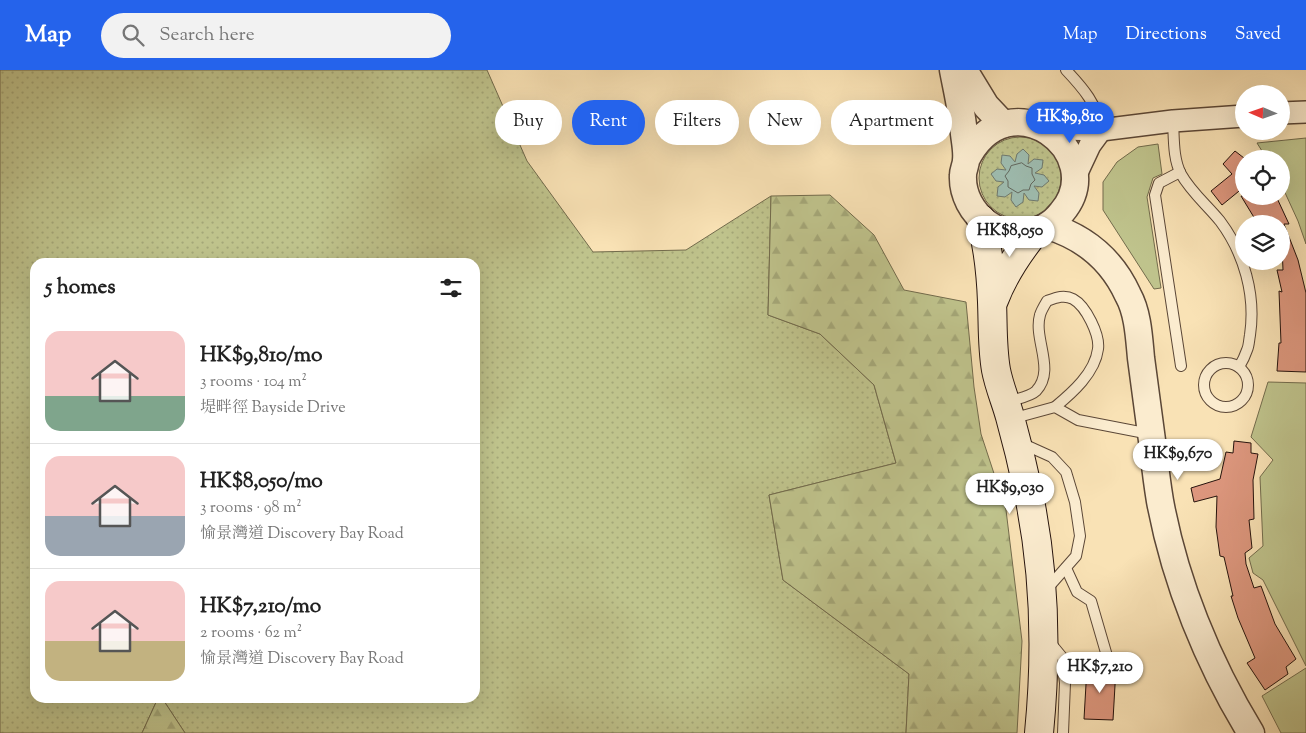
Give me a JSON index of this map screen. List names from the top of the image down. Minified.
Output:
{"north":"left","page":{"header":"Map","search":"Search here","nav":["Map","Directions","Saved"],"chip":["Buy","Rent","Filters","New","Apartment"],"price":["HK$9,810","HK$8,050","HK$9,670","HK$9,030","HK$7,210"],"heading":"5 homes","list":[{"name":"HK$9,810/mo","note":"3 rooms · 104 m² · 堤畔徑 Bayside Drive"},{"name":"HK$8,050/mo","note":"3 rooms · 98 m² · 愉景灣道 Discovery Bay Road"},{"name":"HK$7,210/mo","note":"2 rooms · 62 m² · 愉景灣道 Discovery Bay Road"}]}}
